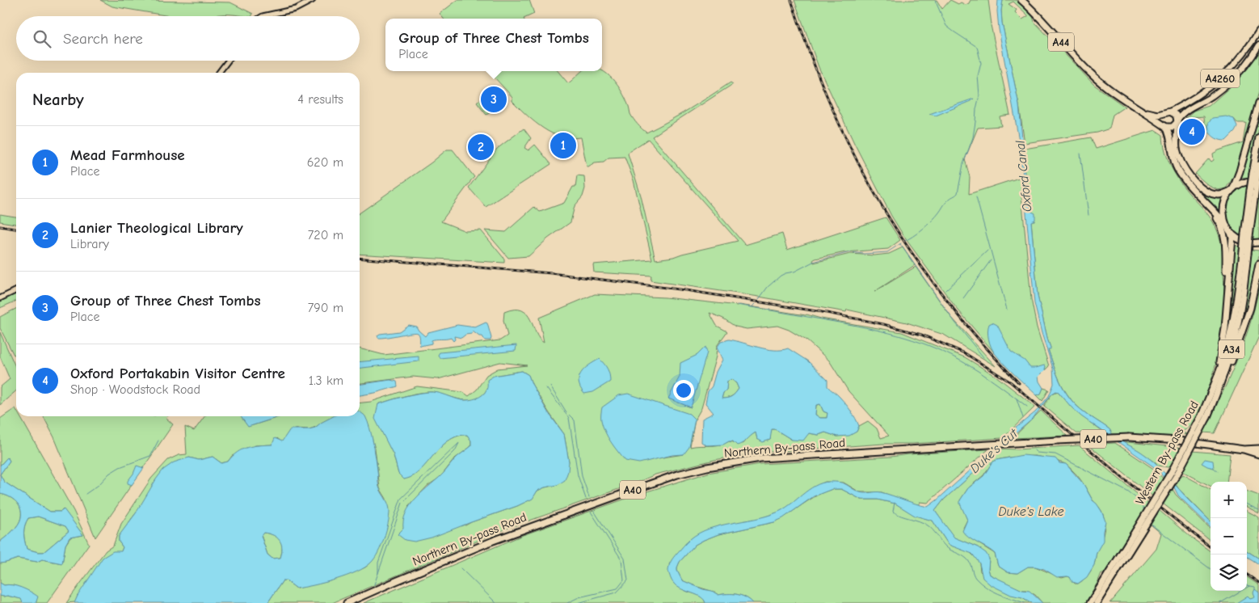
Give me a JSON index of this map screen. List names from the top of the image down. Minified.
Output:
{"streets":{"highway":["A44","A34","A40","Northern By-pass Road","Western By-pass Road"],"main road":["A4260"]},"crossings":[["A44","A4260"],["A34","Western By-pass Road"],["A40","Northern By-pass Road"]],"water":["Oxford Canal","Duke's Cut","Duke's Lake"],"page":{"search":"Search here","popup":["Group of Three Chest Tombs","Place"],"heading":["Nearby","4 results"],"pins":["3","4","1","2"],"list":[{"mark":"1","name":"Mead Farmhouse","note":"Place","value":"620 m"},{"mark":"2","name":"Lanier Theological Library","note":"Library","value":"720 m"},{"mark":"3","name":"Group of Three Chest Tombs","note":"Place","value":"790 m"},{"mark":"4","name":"Oxford Portakabin Visitor Centre","note":"Shop · Woodstock Road","value":"1.3 km"}],"map_buttons":["+","−"]}}
